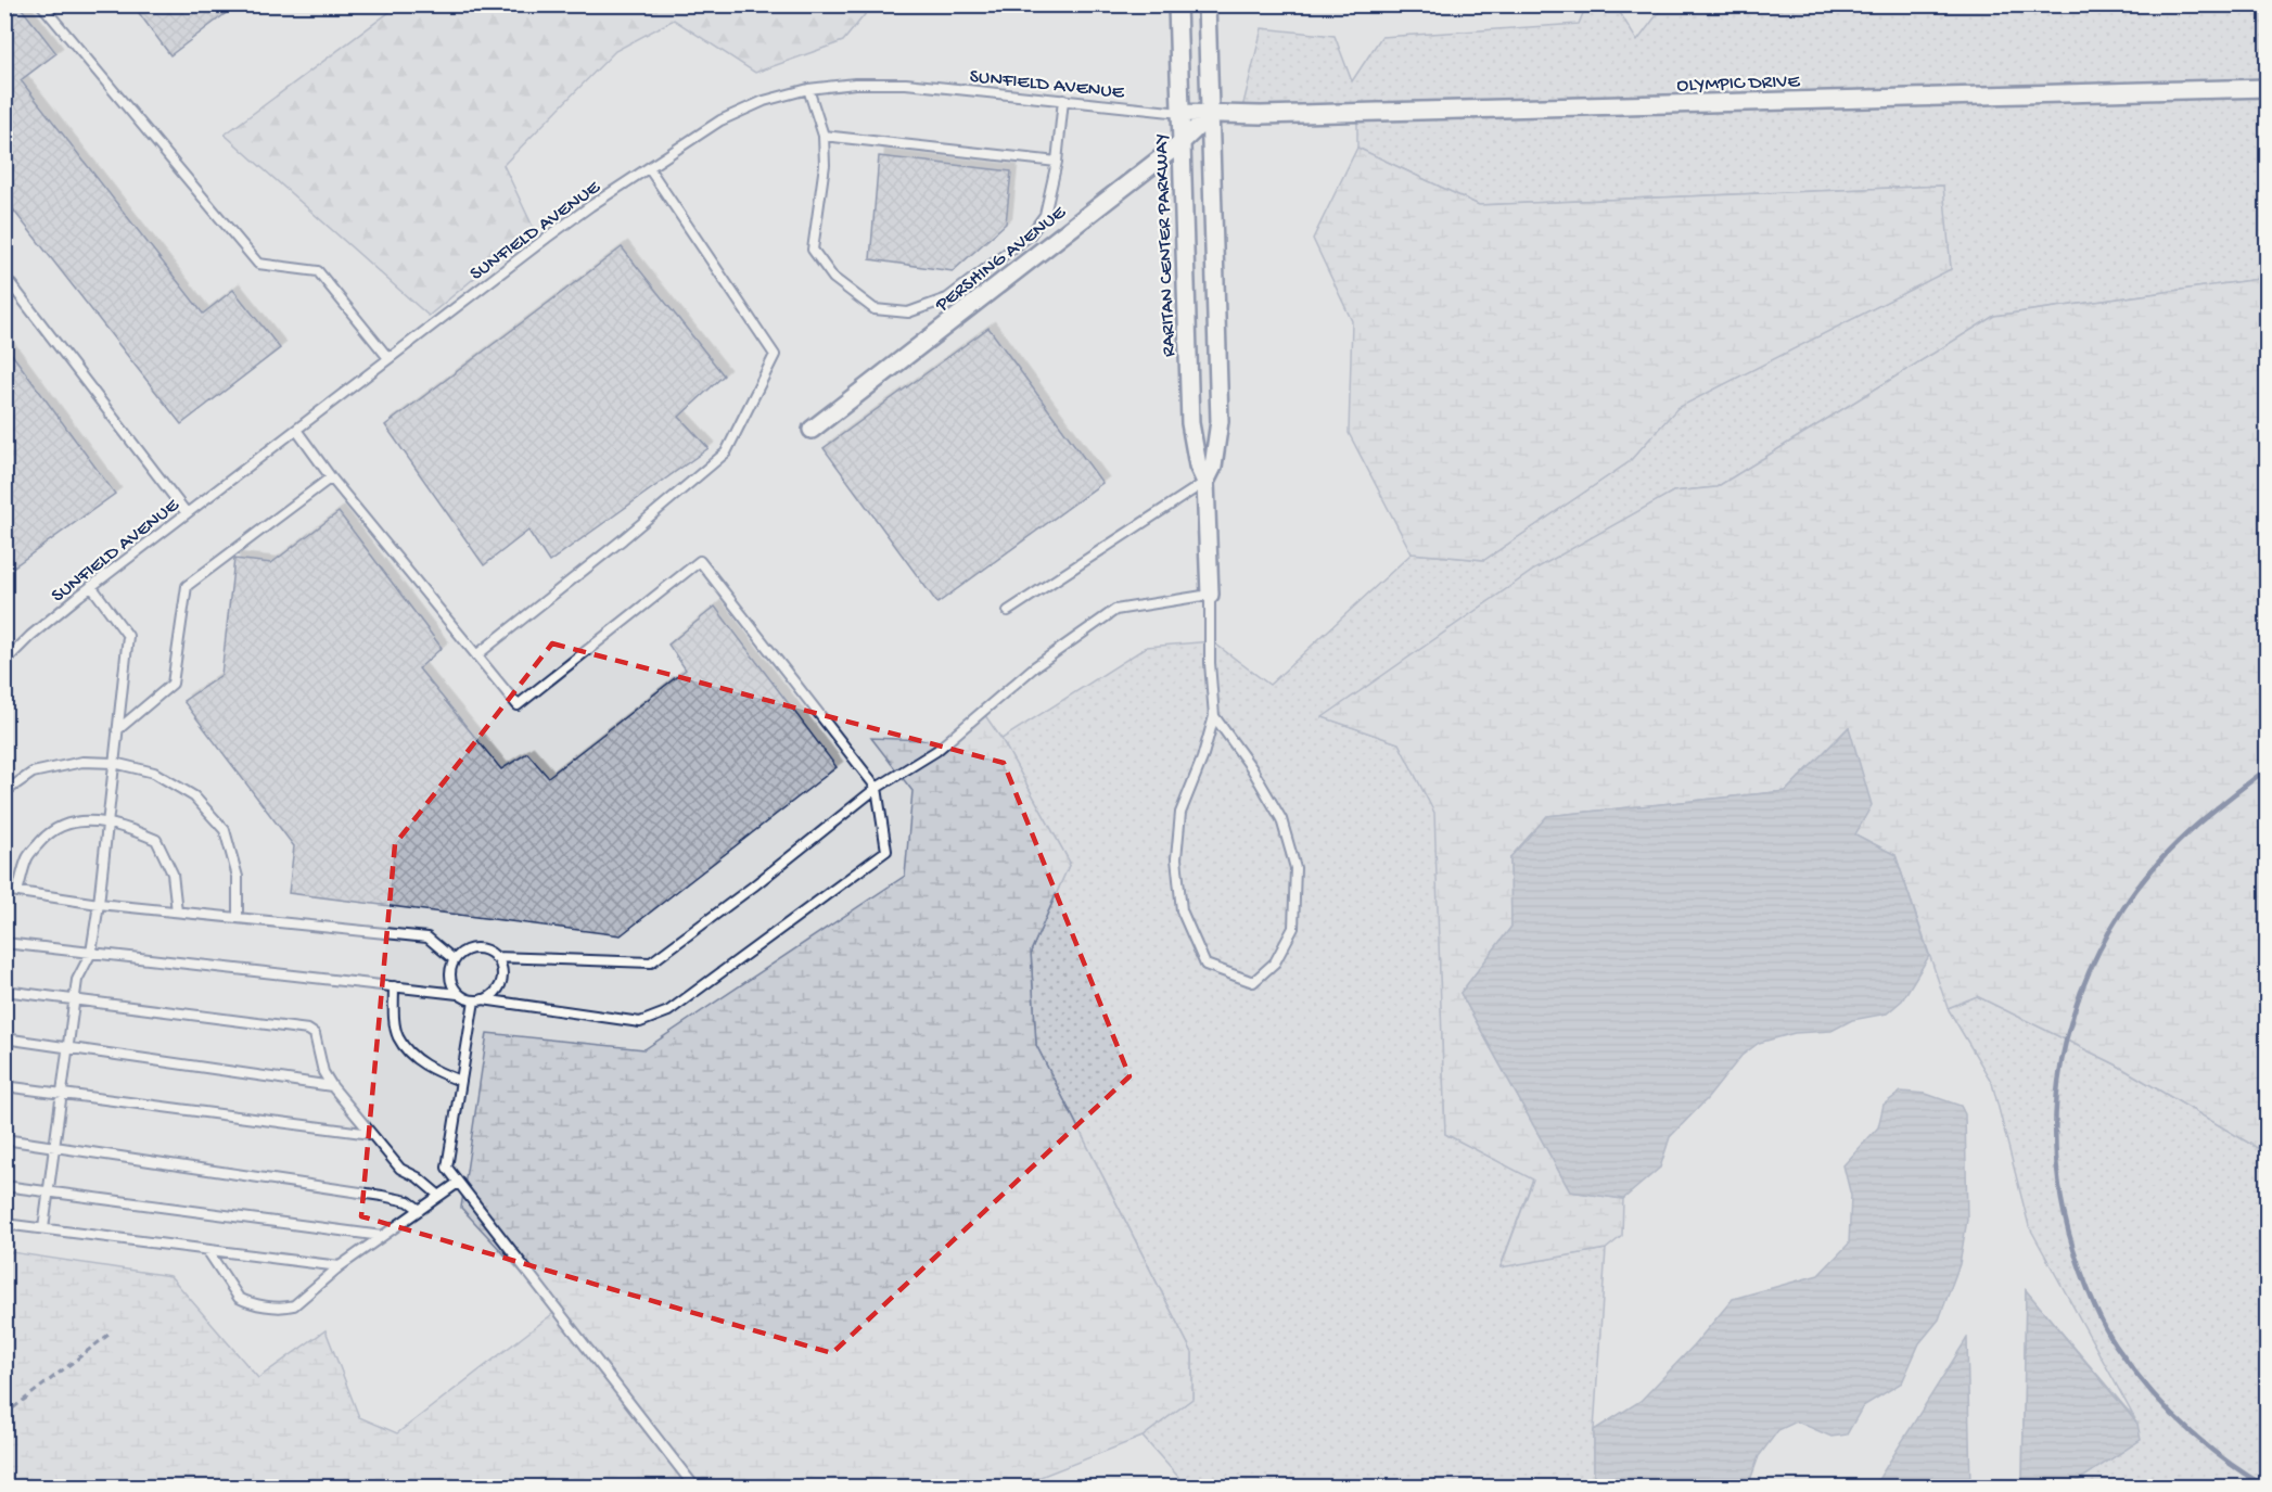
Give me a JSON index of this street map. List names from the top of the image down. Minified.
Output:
{"streets":{"street":["OLYMPIC DRIVE","RARITAN CENTER PARKWAY","PERSHING AVENUE"],"lane":["SUNFIELD AVENUE"]},"crossings":[["OLYMPIC DRIVE","SUNFIELD AVENUE"],["OLYMPIC DRIVE","RARITAN CENTER PARKWAY"],["OLYMPIC DRIVE","PERSHING AVENUE"],["SUNFIELD AVENUE","RARITAN CENTER PARKWAY"],["RARITAN CENTER PARKWAY","PERSHING AVENUE"]]}
